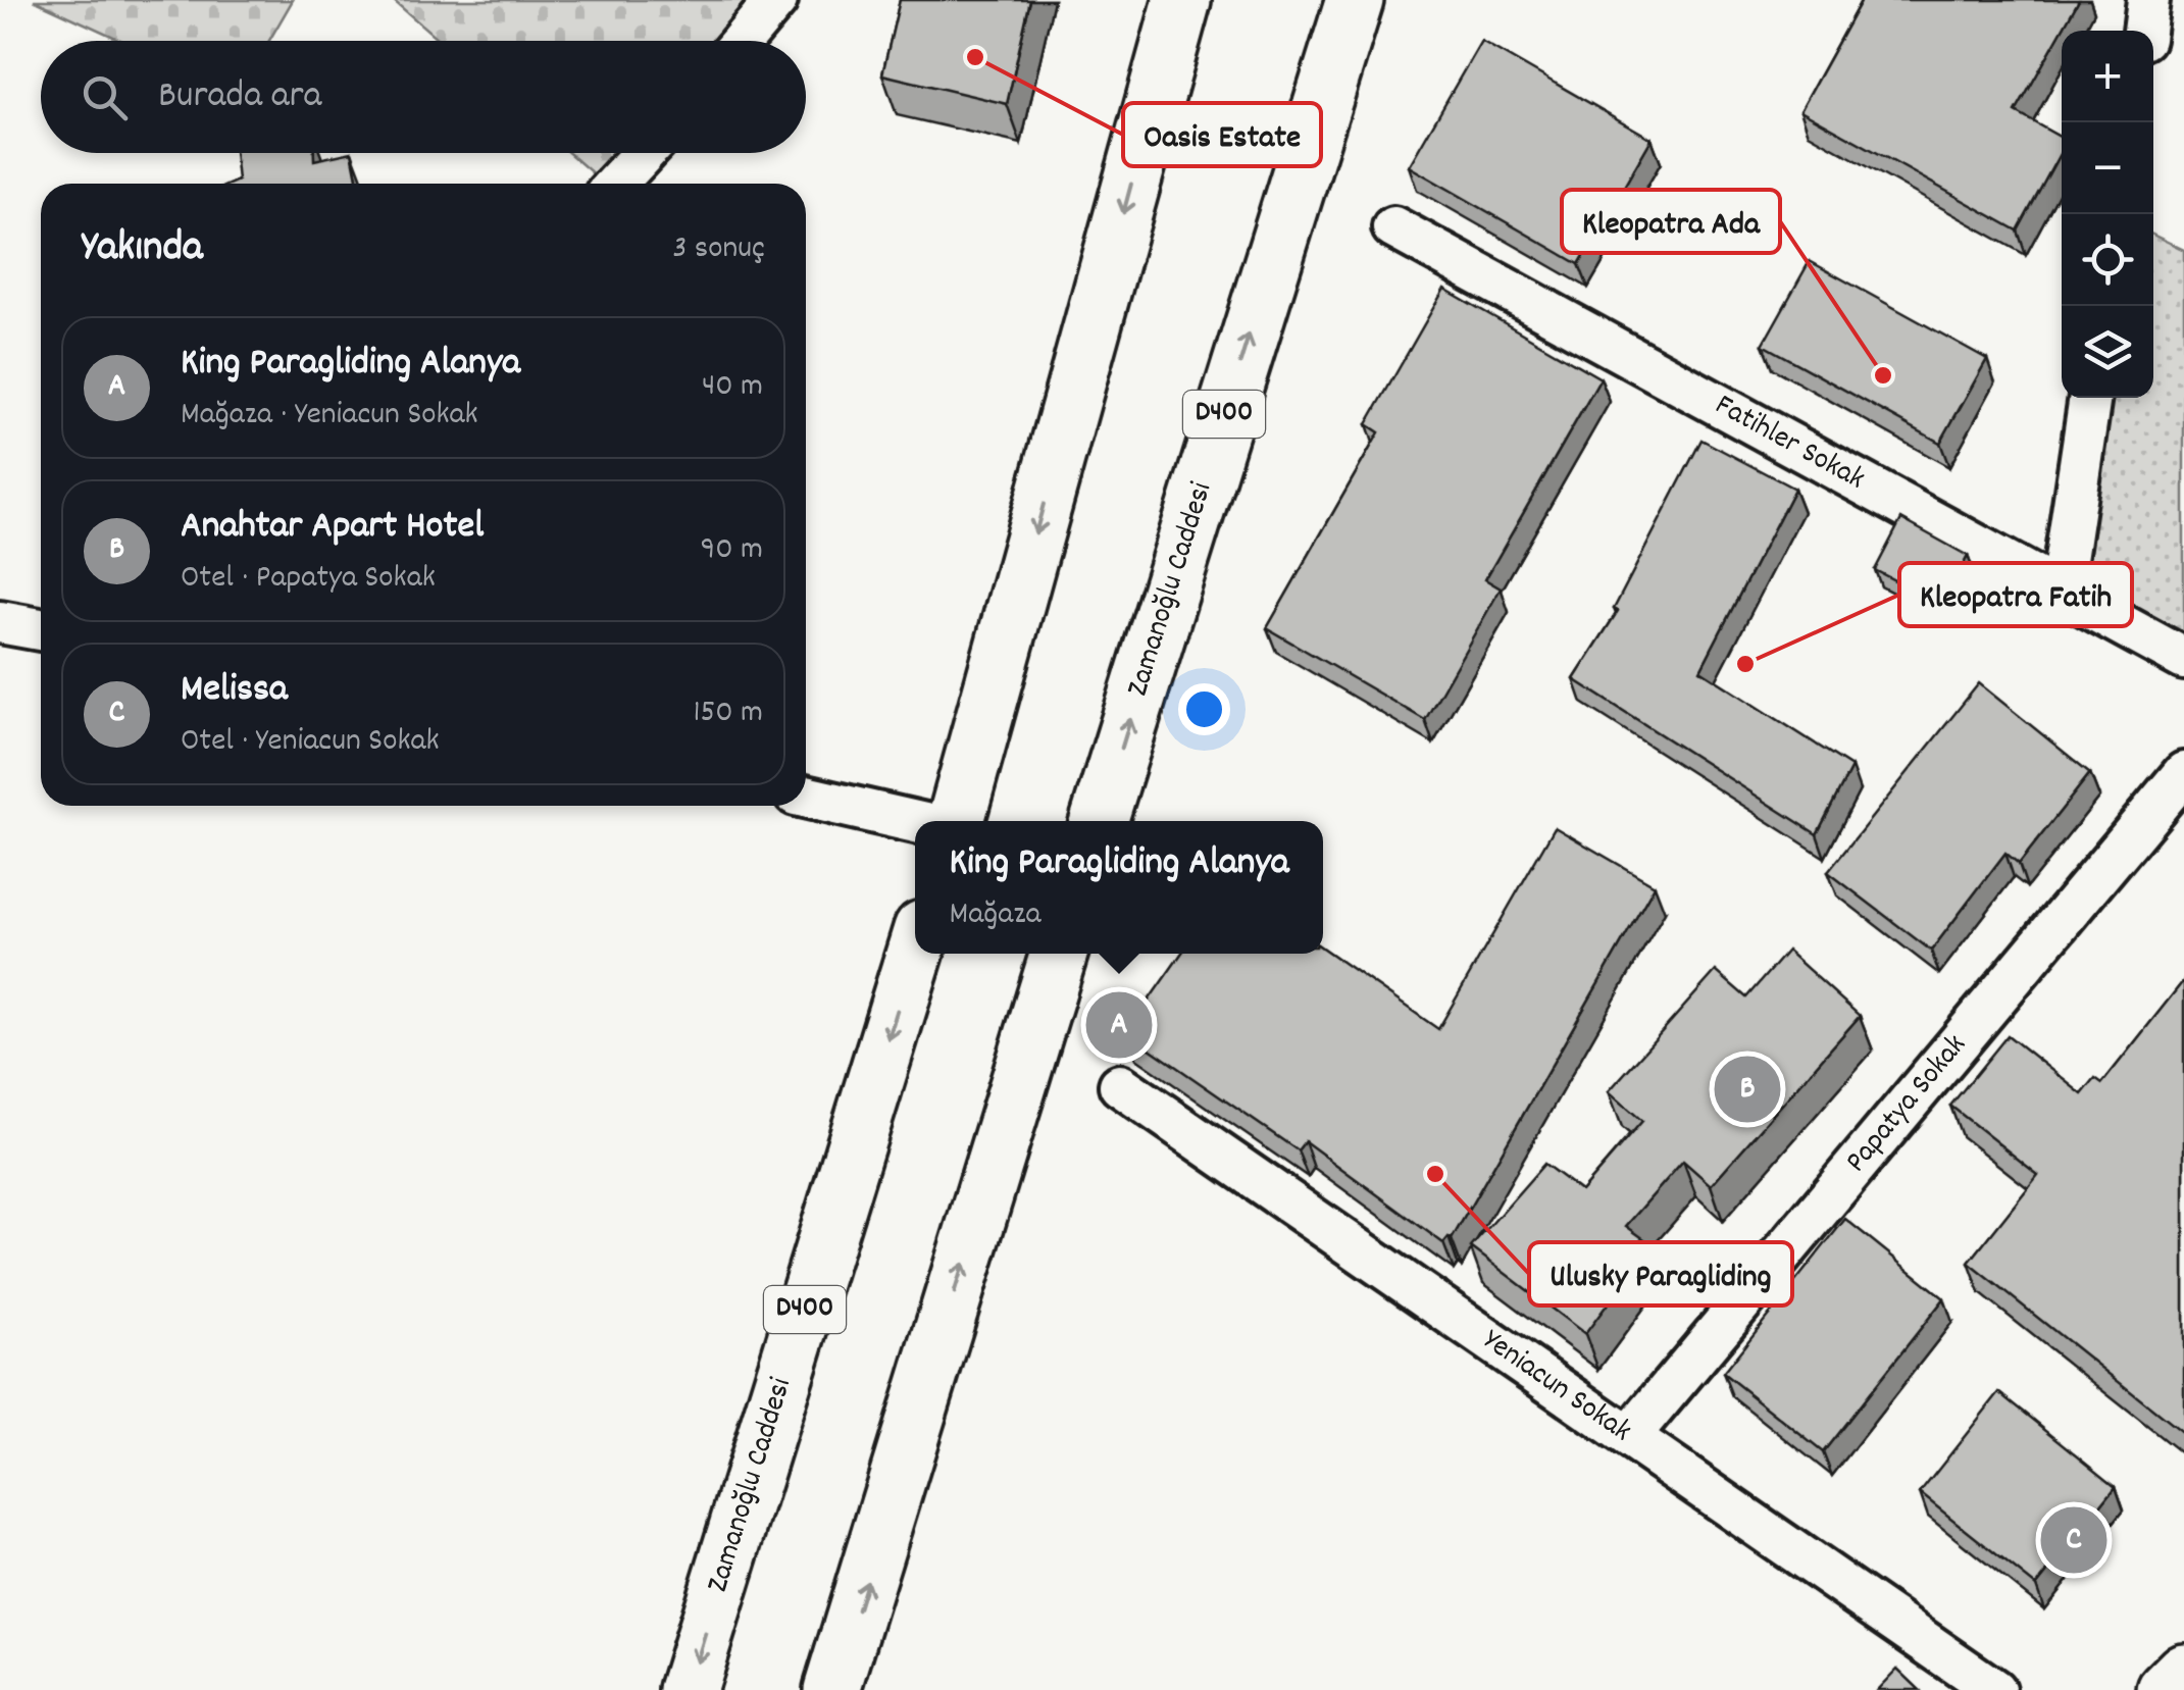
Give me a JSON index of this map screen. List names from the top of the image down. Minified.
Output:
{"streets":{"main road":["D400","Zamanoğlu Caddesi"],"street":["Fatihler Sokak","Papatya Sokak","Yeniacun Sokak"]},"crossings":[["Papatya Sokak","Yeniacun Sokak"]],"places":["Oasis Estate","Kleopatra Ada","Kleopatra Fatih","Ulusky Paragliding"],"page":{"map_buttons":["+","−"],"search":"Burada ara","heading":["Yakında","3 sonuç"],"list":[{"mark":"A","name":"King Paragliding Alanya","note":"Mağaza · Yeniacun Sokak","value":"40 m"},{"mark":"B","name":"Anahtar Apart Hotel","note":"Otel · Papatya Sokak","value":"90 m"},{"mark":"C","name":"Melissa","note":"Otel · Yeniacun Sokak","value":"150 m"}],"popup":["King Paragliding Alanya","Mağaza"],"pins":["A","B","C"]}}
